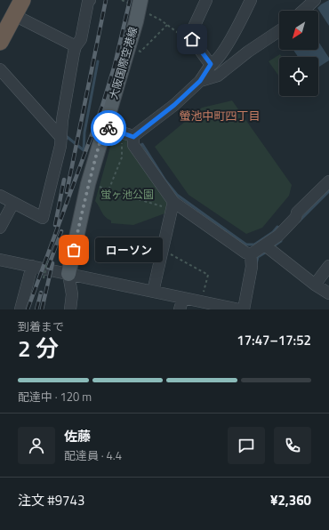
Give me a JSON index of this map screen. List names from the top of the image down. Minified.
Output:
{"streets":{"main road":["大阪国際空港線"]},"districts":["螢池中町四丁目"],"parks":["蛍ヶ池公園"],"places":["ローソン"],"north":"bottom left","page":{"bubble":"ローソン","heading":["2 分","到着まで","17:47–17:52"],"panel":["佐藤","配達員 · 4.4","注文 #9743","¥2,360"],"bar":"配達中 · 120 m"}}
